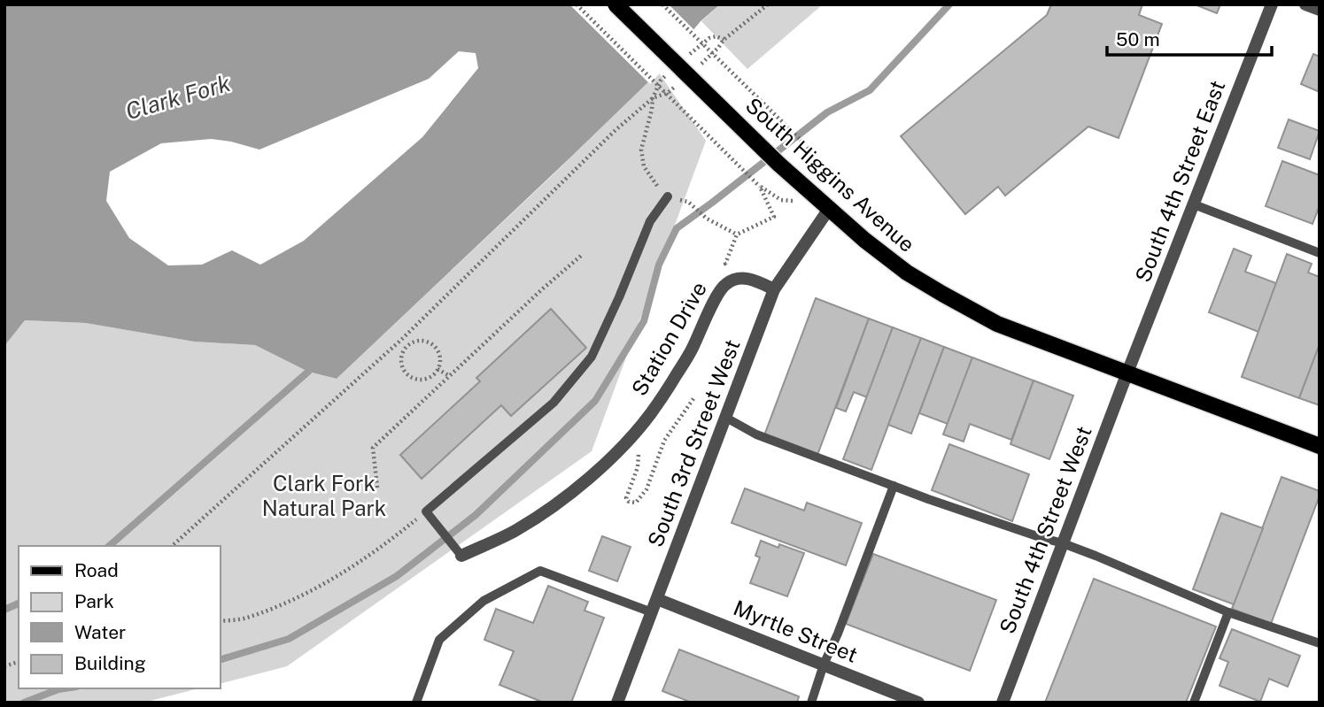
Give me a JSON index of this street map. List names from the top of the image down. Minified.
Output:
{"streets":{"main road":["South Higgins Avenue"],"street":["South 4th Street East","Station Drive","South 3rd Street West","South 4th Street West","Myrtle Street"]},"crossings":[["South Higgins Avenue","South 4th Street East"],["South Higgins Avenue","South 3rd Street West"],["South Higgins Avenue","South 4th Street West"],["South 4th Street East","South 4th Street West"],["Station Drive","South 3rd Street West"],["South 3rd Street West","Myrtle Street"]],"water":["Clark Fork"],"parks":["Clark Fork Natural Park"],"legend":["Road","Park","Water","Building"],"scale_bar":"50 m"}
